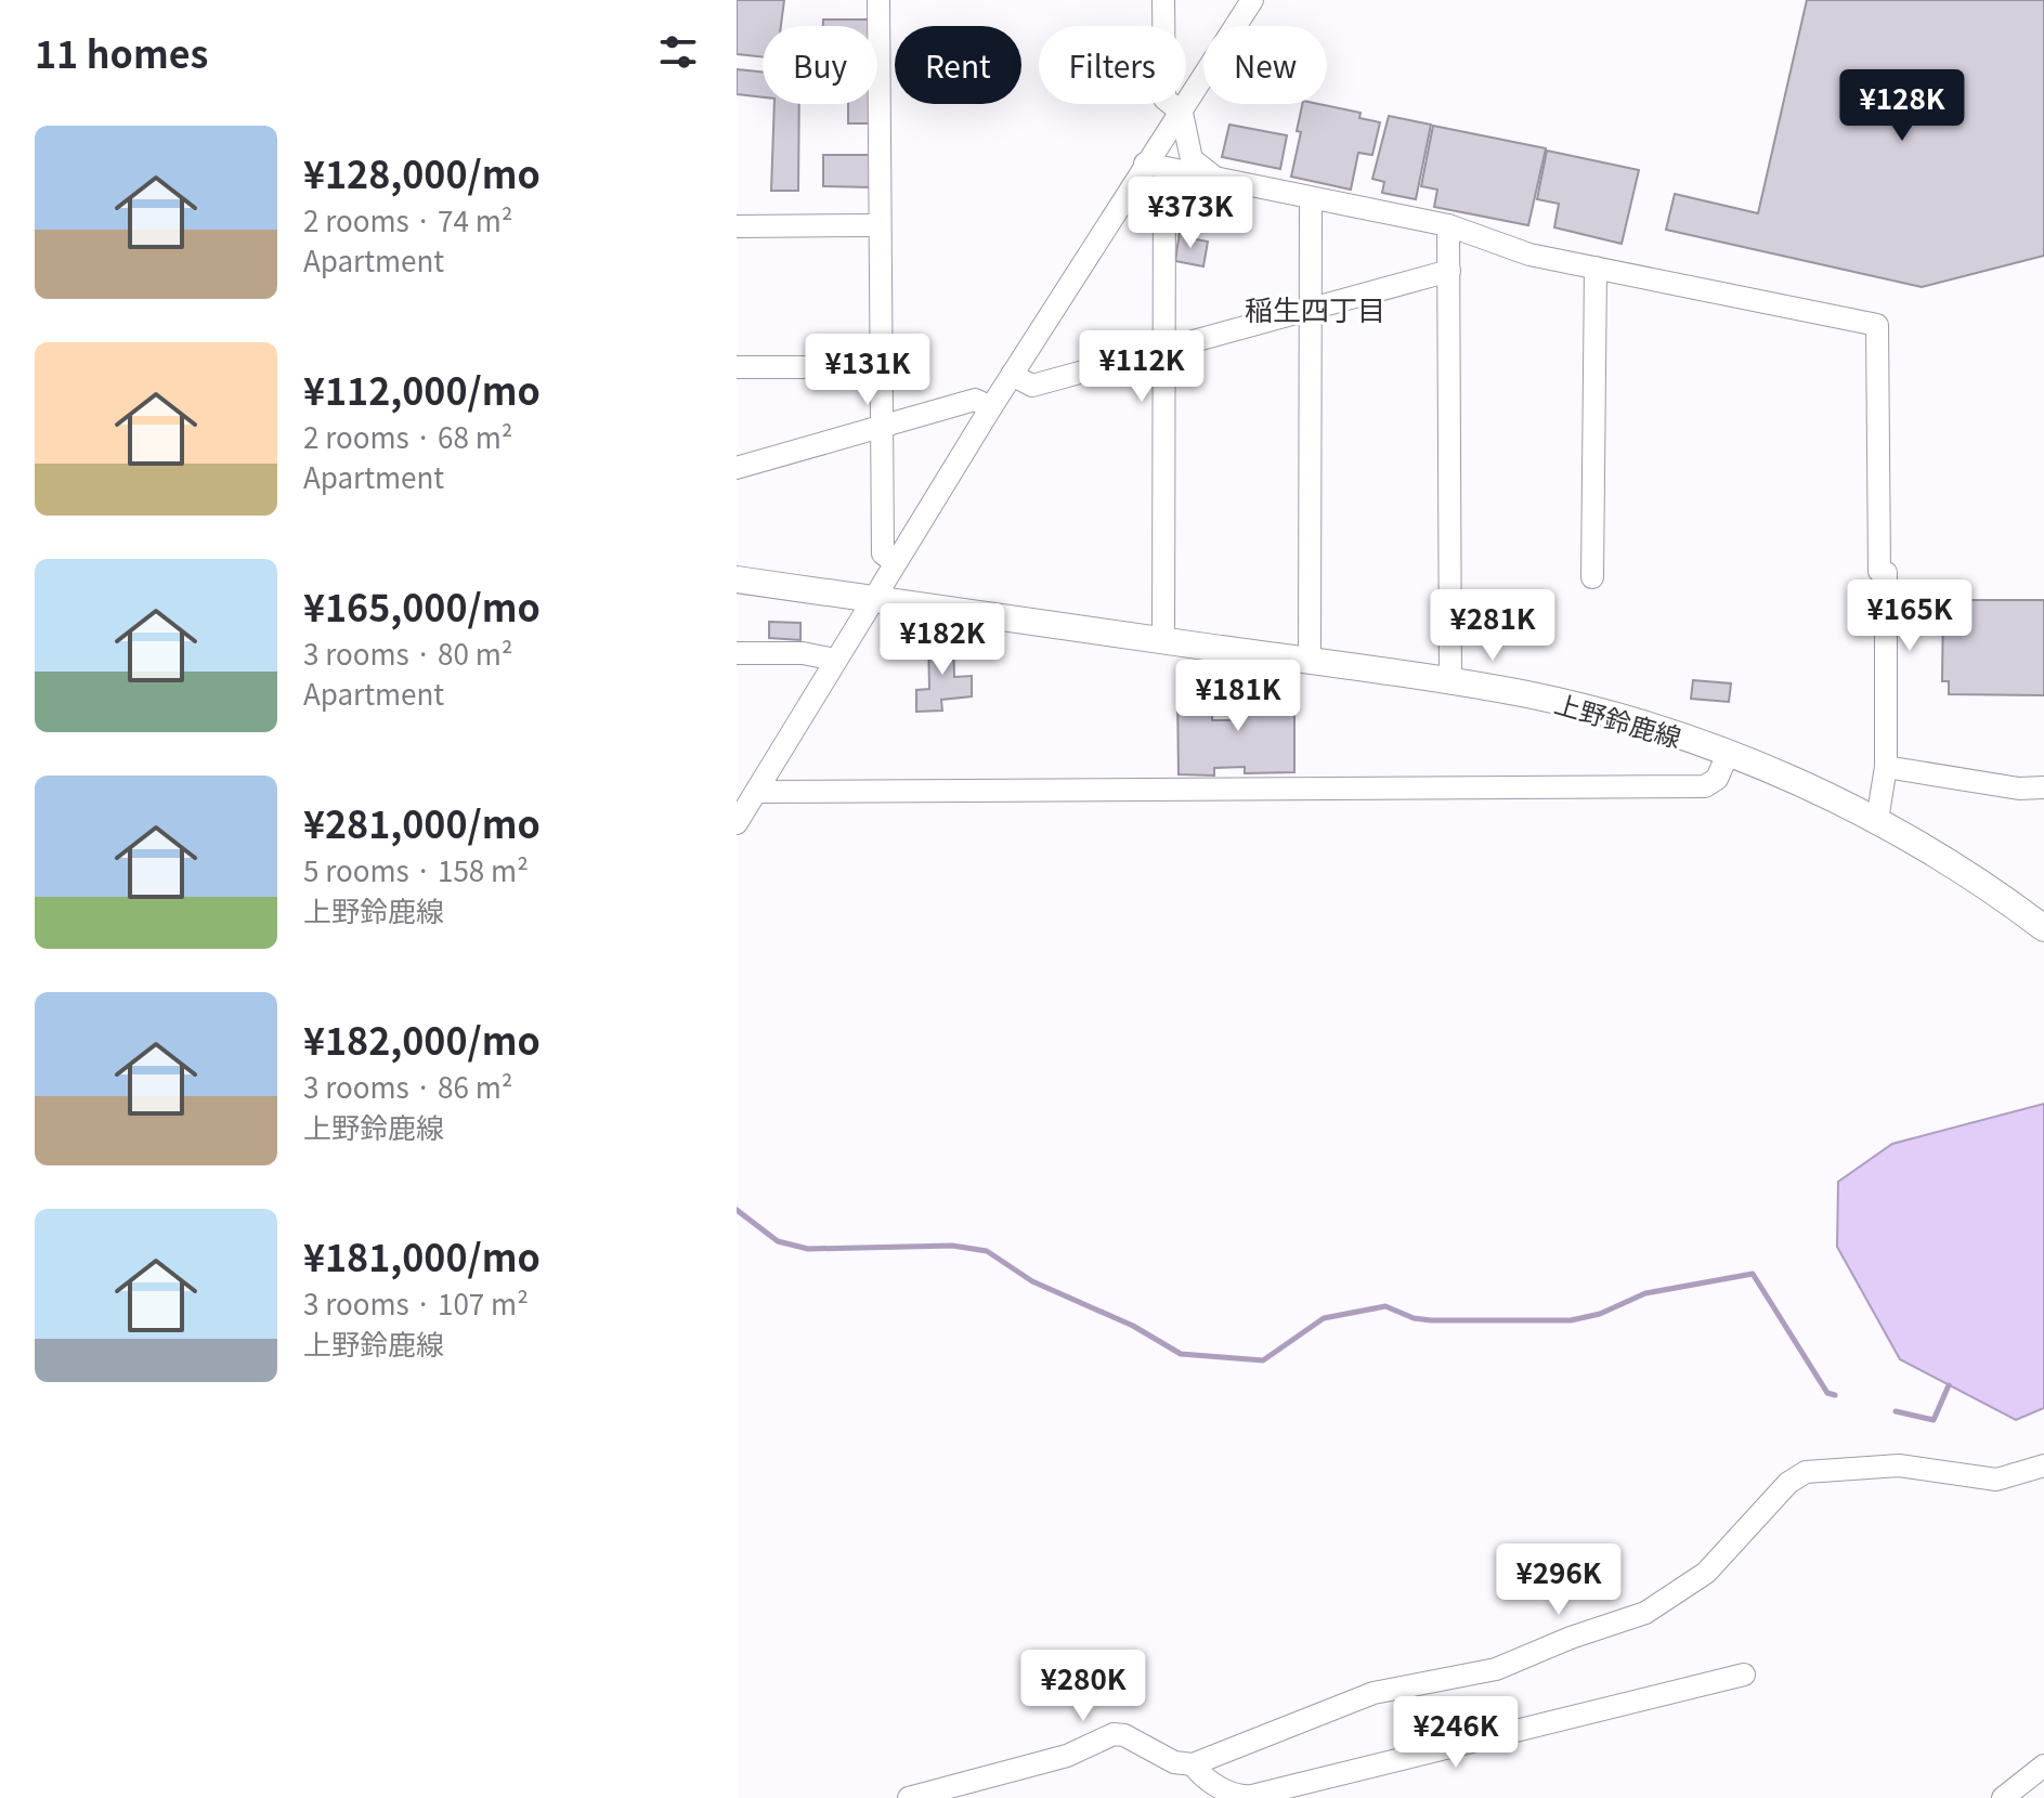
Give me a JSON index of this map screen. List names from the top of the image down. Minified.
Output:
{"streets":{"main road":["上野鈴鹿線"]},"districts":["稲生四丁目"],"page":{"heading":"11 homes","chip":["Buy","Rent","Filters","New"],"price":["¥128K","¥373K","¥112K","¥131K","¥165K","¥281K","¥182K","¥181K","¥296K","¥280K","¥246K"],"list":[{"name":"¥128,000/mo","note":"2 rooms · 74 m² · Apartment"},{"name":"¥112,000/mo","note":"2 rooms · 68 m² · Apartment"},{"name":"¥165,000/mo","note":"3 rooms · 80 m² · Apartment"},{"name":"¥281,000/mo","note":"5 rooms · 158 m² · 上野鈴鹿線"},{"name":"¥182,000/mo","note":"3 rooms · 86 m² · 上野鈴鹿線"},{"name":"¥181,000/mo","note":"3 rooms · 107 m² · 上野鈴鹿線"}]}}
